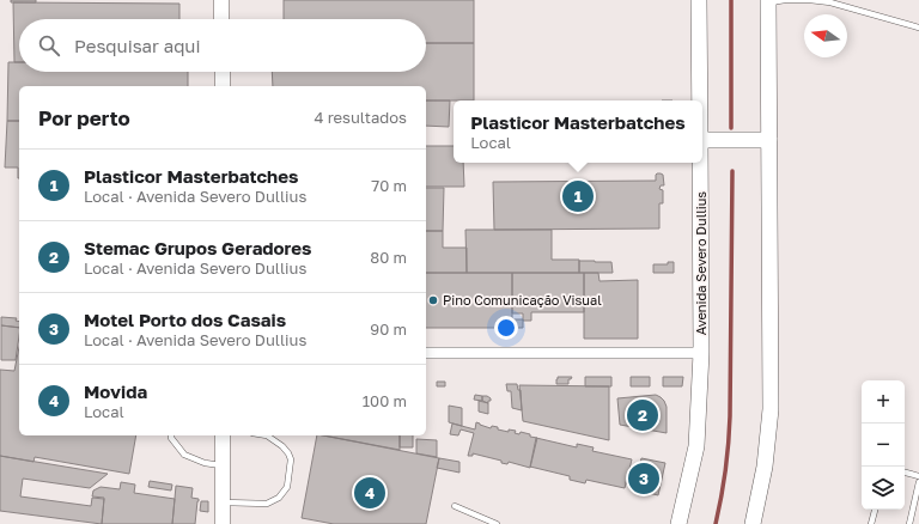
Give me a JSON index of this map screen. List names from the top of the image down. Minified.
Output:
{"streets":{"main road":["Avenida Severo Dullius"]},"places":["Pino Comunicação Visual"],"north":"left","page":{"search":"Pesquisar aqui","heading":["Por perto","4 resultados"],"popup":["Plasticor Masterbatches","Local"],"list":[{"mark":"1","name":"Plasticor Masterbatches","note":"Local · Avenida Severo Dullius","value":"70 m"},{"mark":"2","name":"Stemac Grupos Geradores","note":"Local · Avenida Severo Dullius","value":"80 m"},{"mark":"3","name":"Motel Porto dos Casais","note":"Local · Avenida Severo Dullius","value":"90 m"},{"mark":"4","name":"Movida","note":"Local","value":"100 m"}],"pins":["1","2","3","4"],"map_buttons":["+","−"]}}
